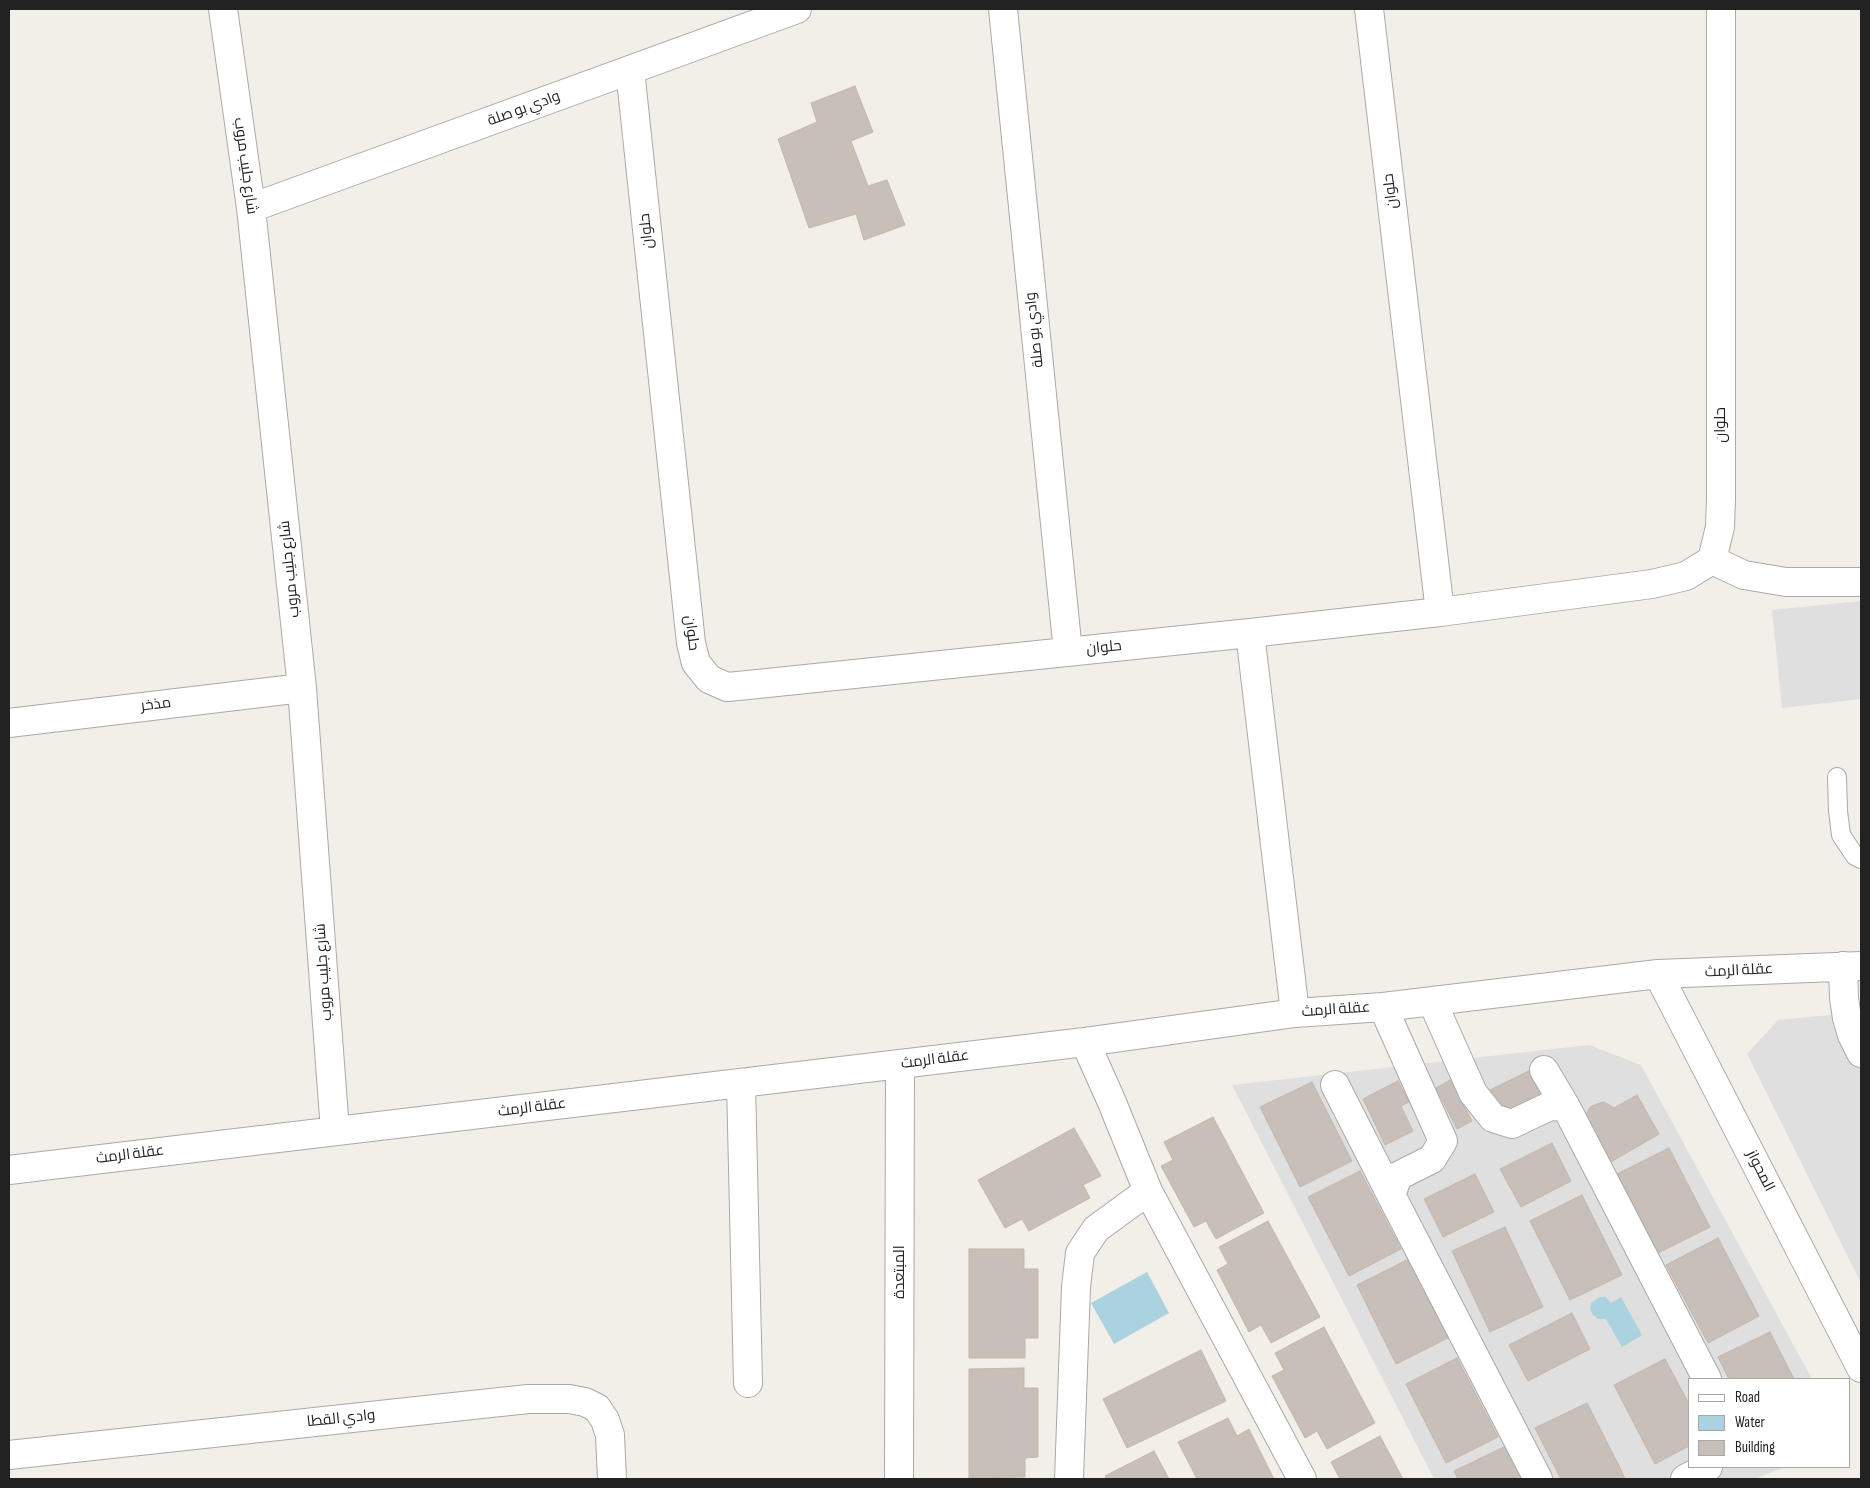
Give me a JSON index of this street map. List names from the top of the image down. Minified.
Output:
{"streets":{"street":["وادي بو صلة","شارع جليب مروب","حلوان","مذخر","عقلة الرمث","المحواز","المبتعدة","وادي القطا"]},"crossings":[["وادي بو صلة","شارع جليب مروب"],["وادي بو صلة","حلوان"],["شارع جليب مروب","مذخر"],["شارع جليب مروب","عقلة الرمث"],["عقلة الرمث","المحواز"],["عقلة الرمث","المبتعدة"]],"legend":["Road","Water","Building"]}
